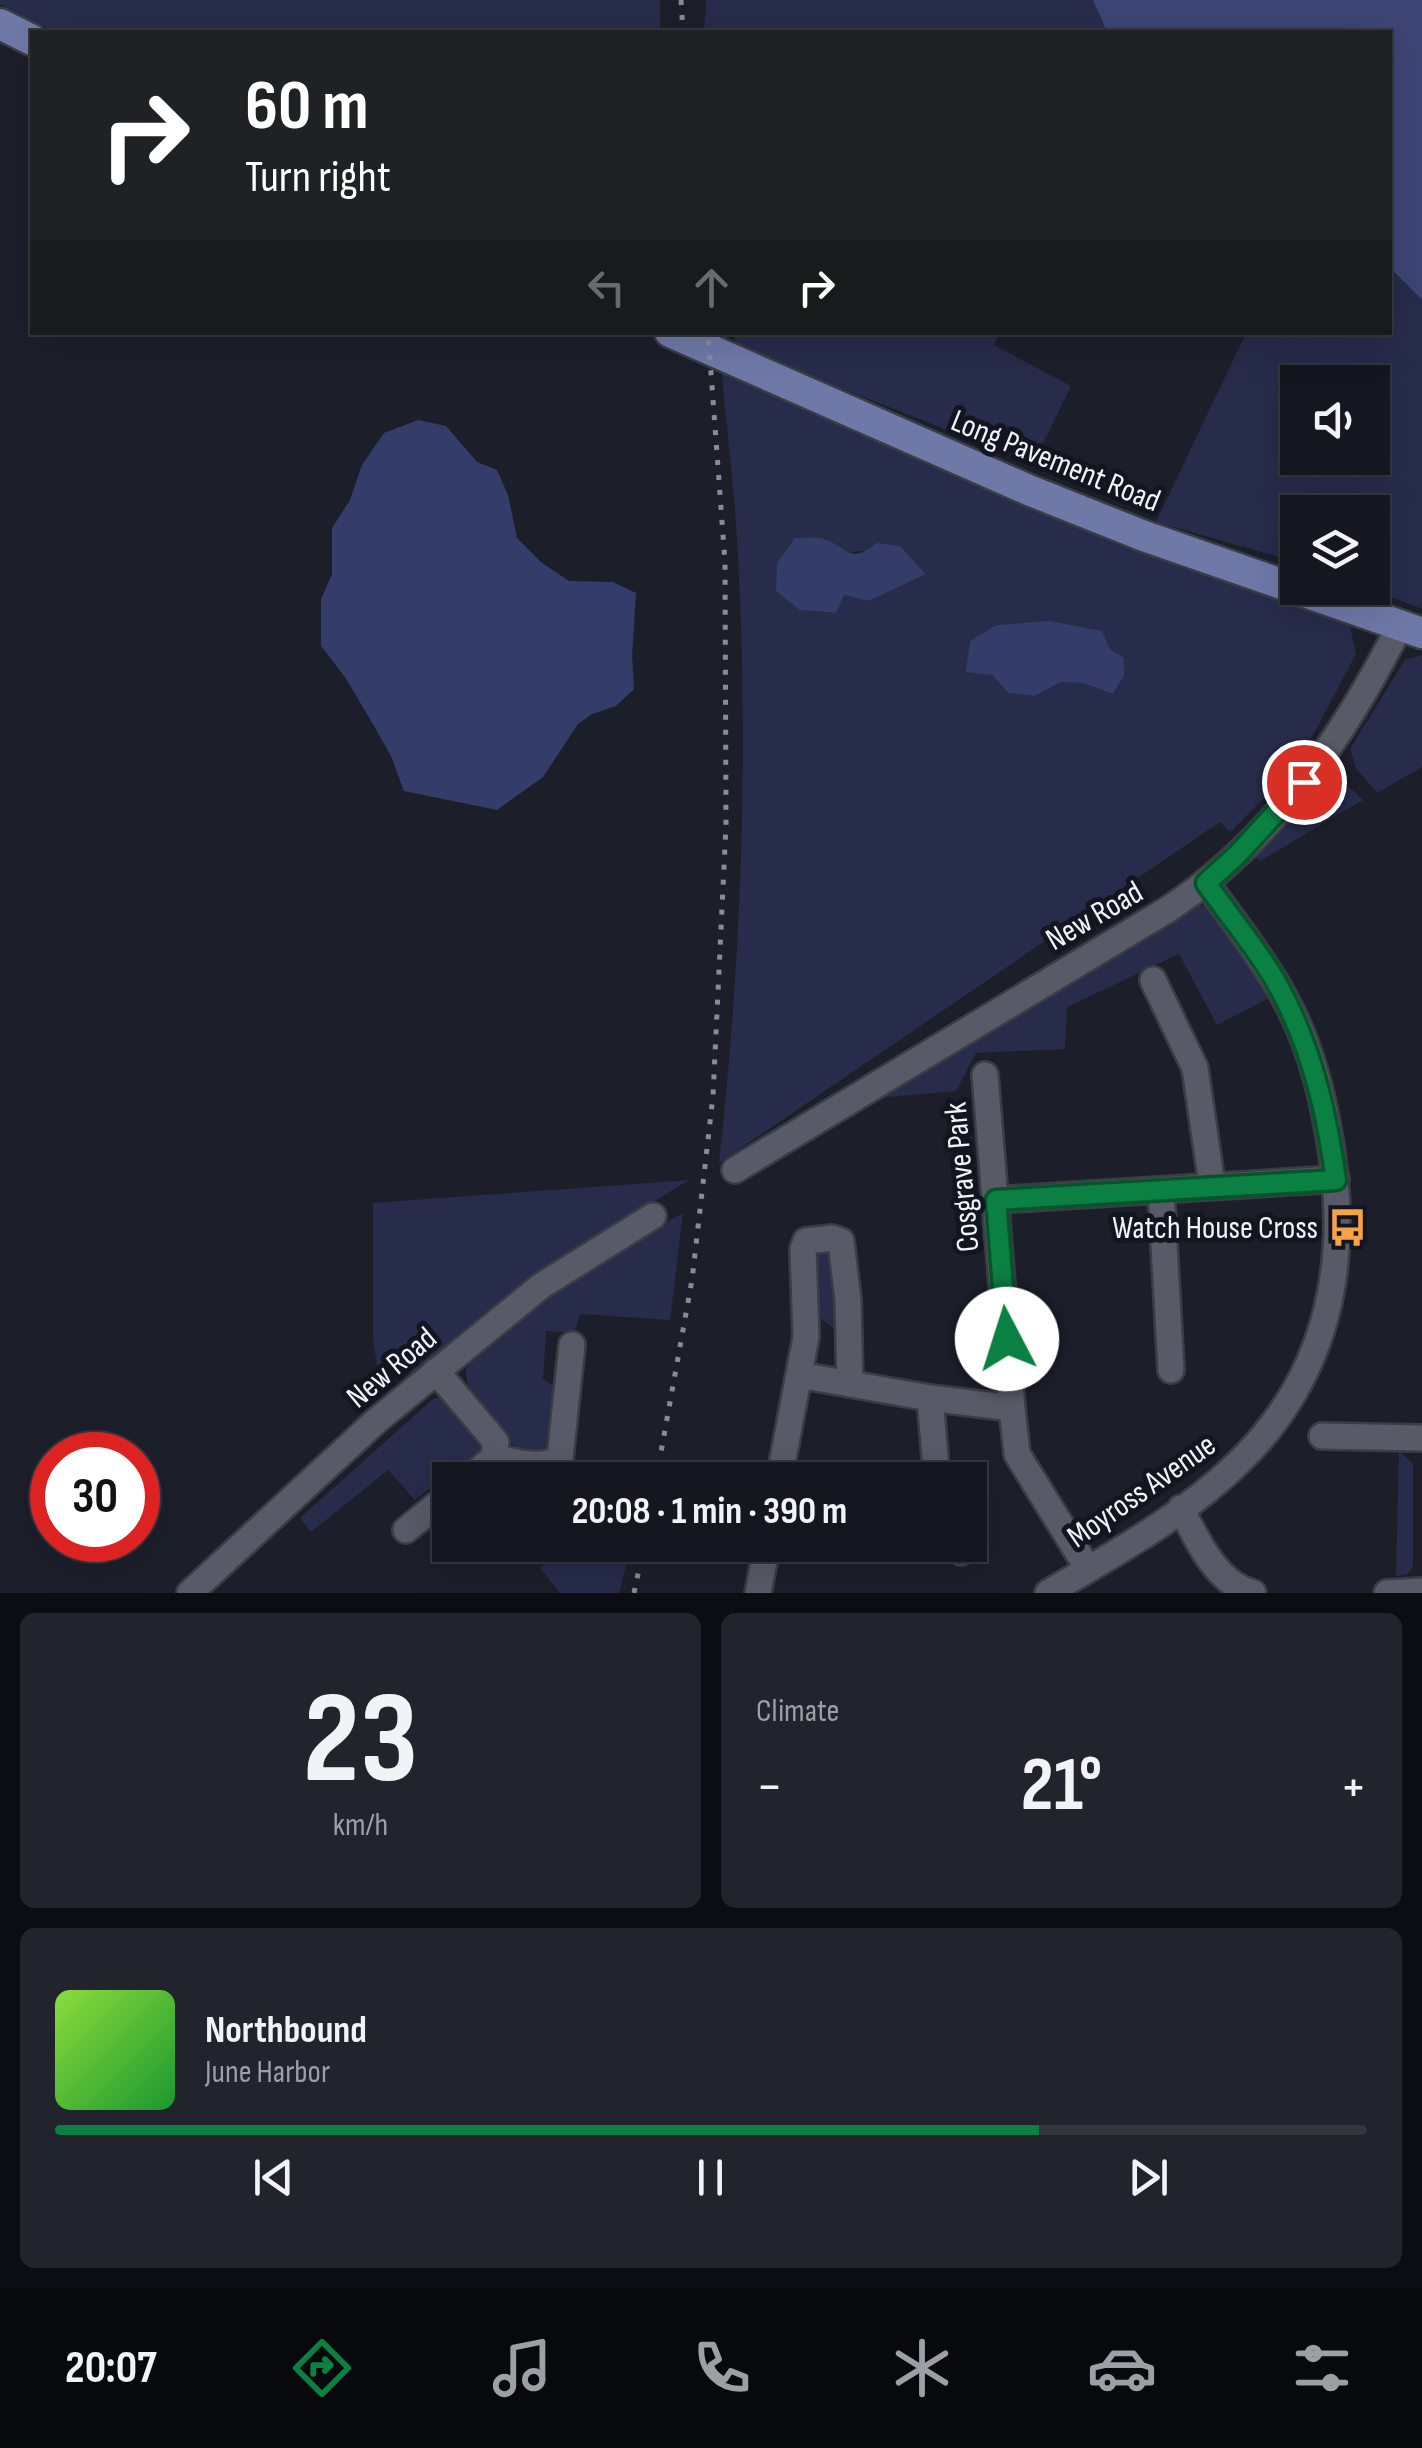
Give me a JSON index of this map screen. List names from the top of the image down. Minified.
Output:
{"streets":{"main road":["Long Pavement Road"],"street":["New Road","Cosgrave Park","Moyross Avenue"]},"crossings":[["Long Pavement Road","New Road"],["New Road","Moyross Avenue"],["Cosgrave Park","Moyross Avenue"]],"places":{"bus stop":["Watch House Cross"]},"page":{"turn":["60 m","Turn right"],"limit":"30","trip":"20:08 · 1 min · 390 m","tile":[["23","km/h"],"Climate"],"heat":["−","21°","+"],"song":["Northbound","June Harbor"],"tabs":"20:07"}}
